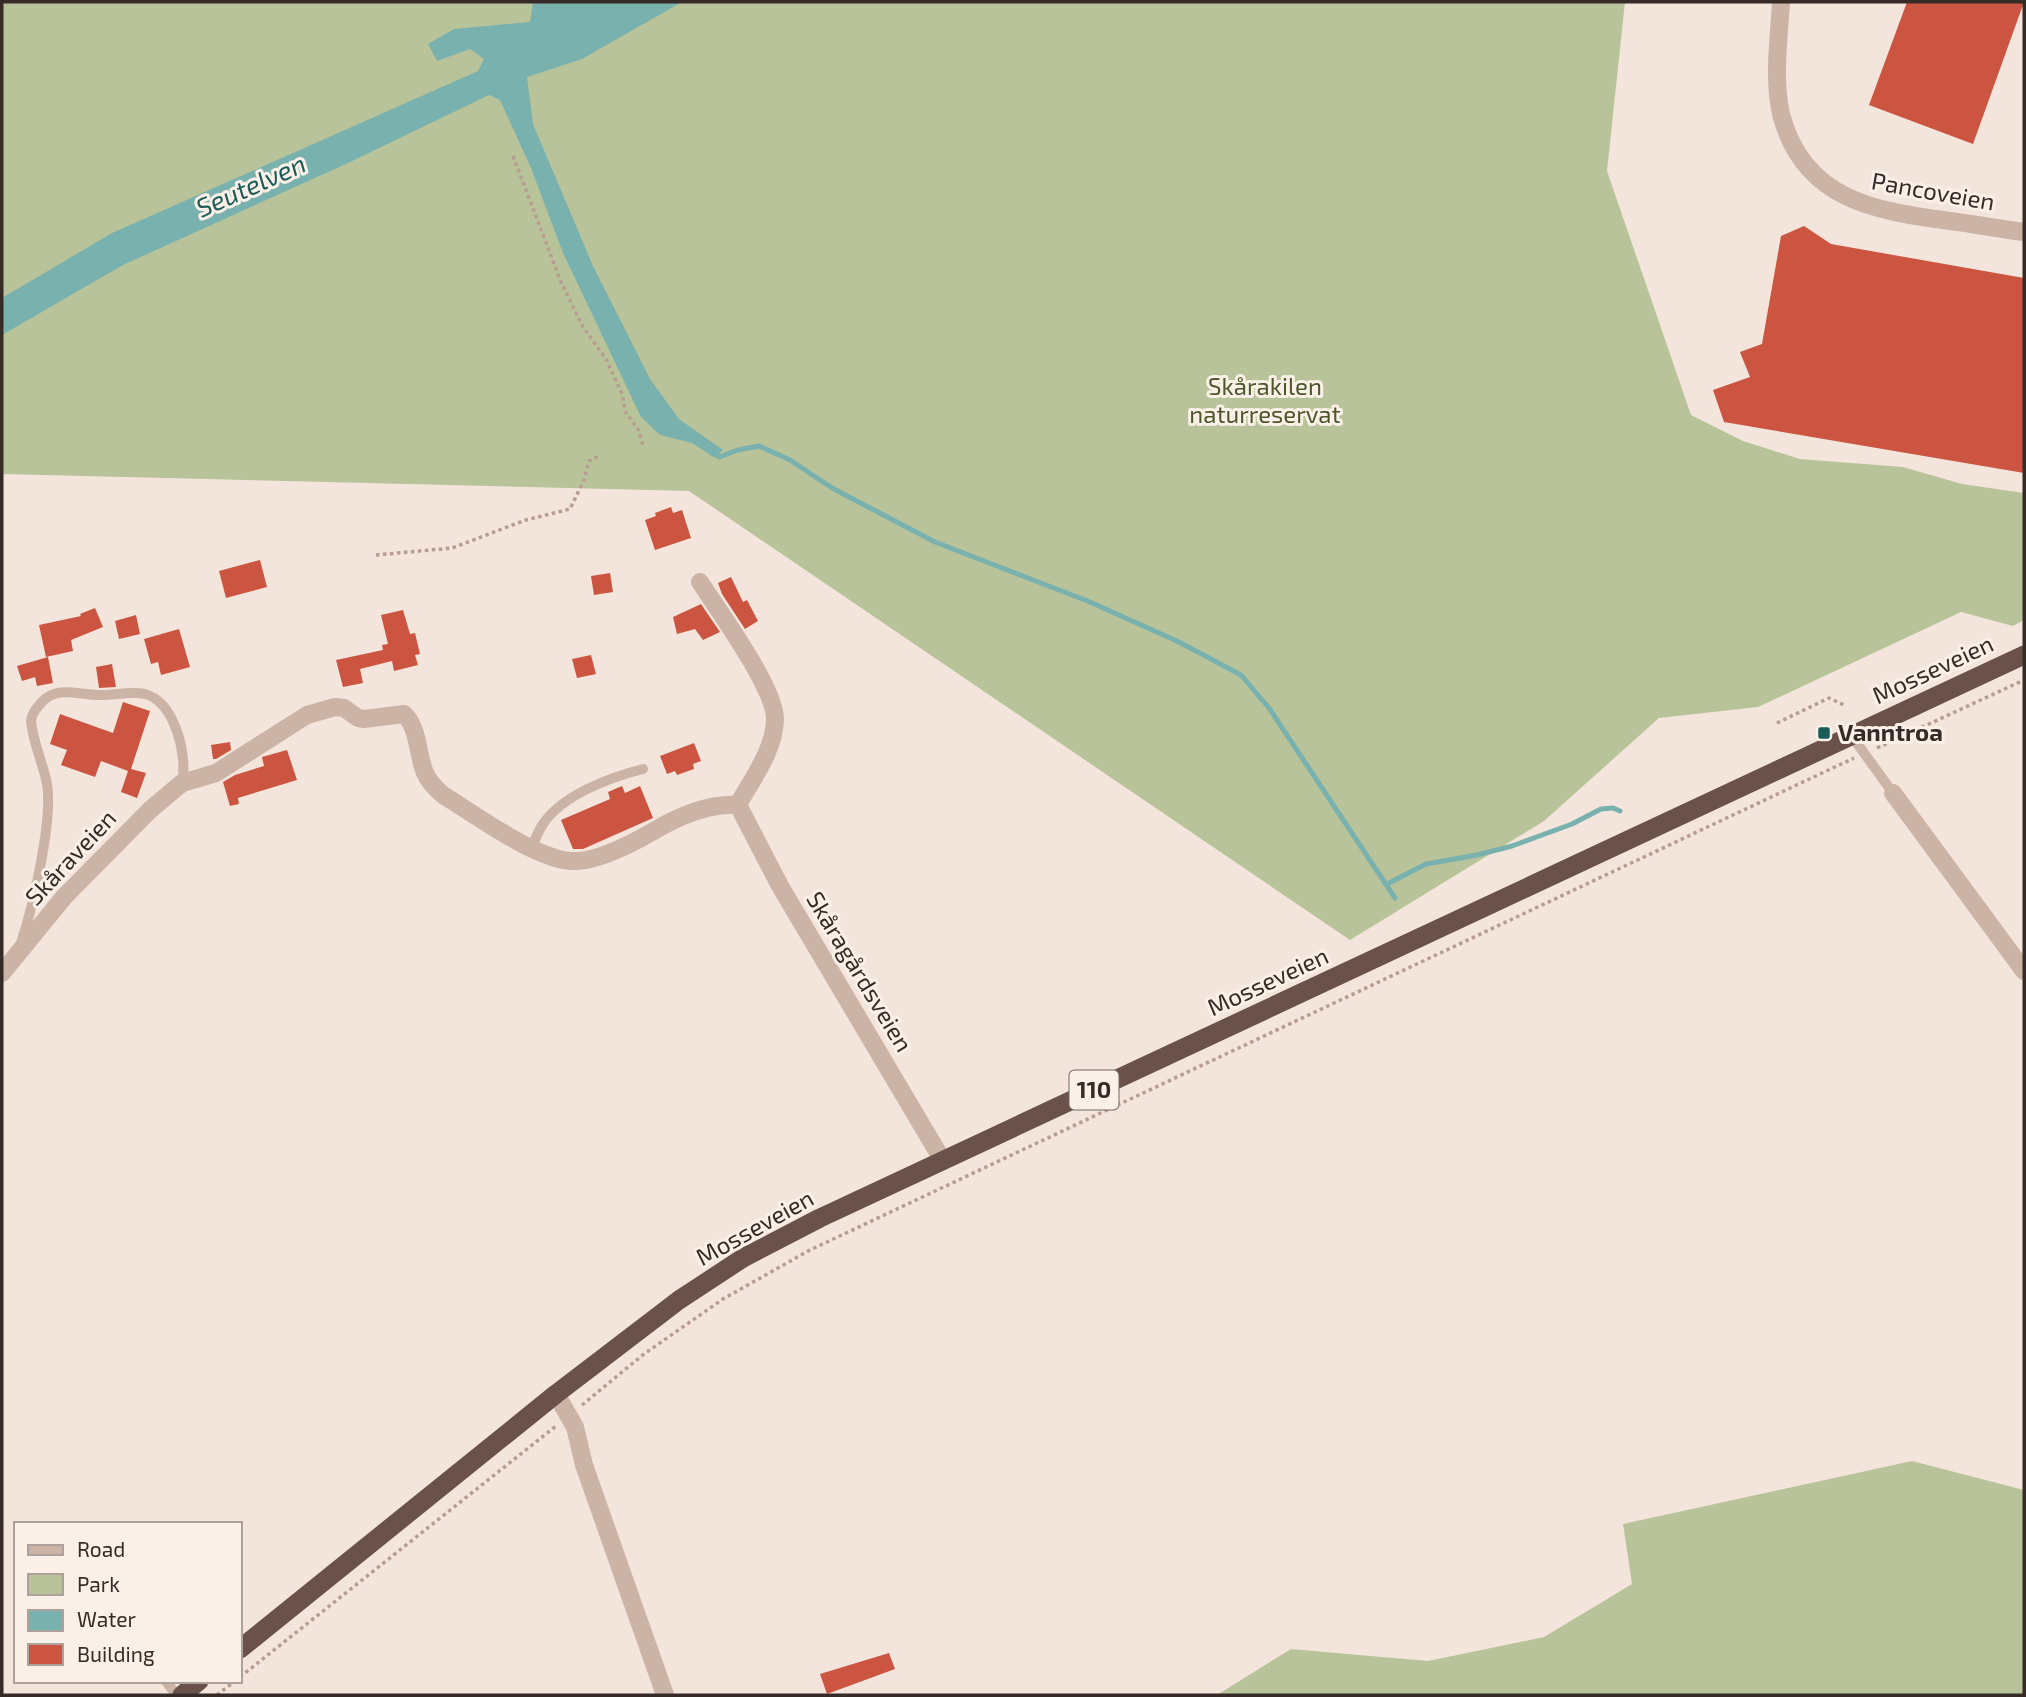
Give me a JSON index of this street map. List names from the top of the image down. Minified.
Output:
{"streets":{"highway":["Mosseveien","110"],"street":["Pancoveien","Skåraveien","Skåragårdsveien"]},"crossings":[["Mosseveien","Skåragårdsveien"]],"water":["Seutelven"],"parks":["Skårakilen naturreservat"],"places":{"transit":["Vanntroa"]},"legend":["Road","Park","Water","Building"]}
